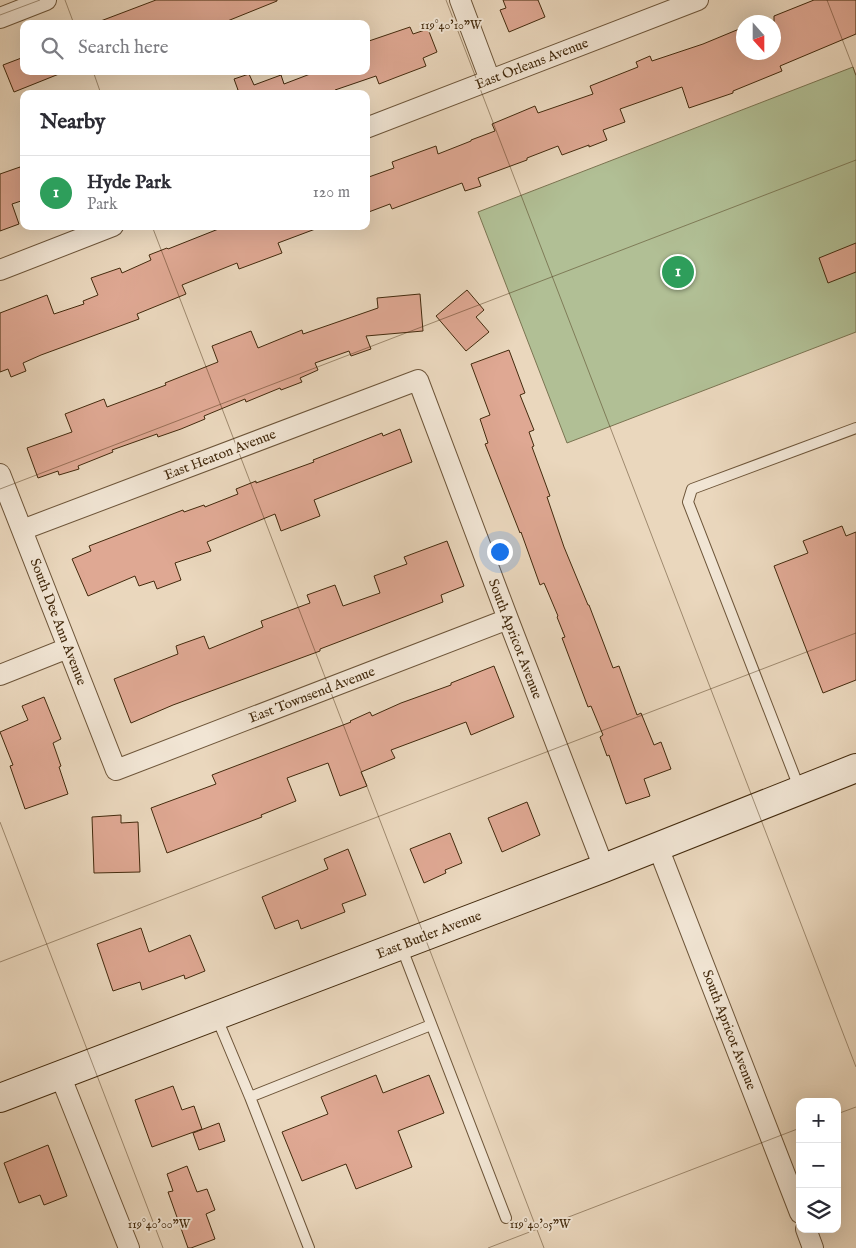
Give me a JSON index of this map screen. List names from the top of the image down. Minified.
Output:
{"streets":{"street":["East Orleans Avenue","East Heaton Avenue","South Dee Ann Avenue","South Apricot Avenue","East Townsend Avenue","East Butler Avenue"]},"crossings":[["East Heaton Avenue","South Dee Ann Avenue"],["East Heaton Avenue","South Apricot Avenue"],["South Dee Ann Avenue","East Townsend Avenue"],["South Apricot Avenue","East Townsend Avenue"],["South Apricot Avenue","East Butler Avenue"]],"north":"bottom","page":{"search":"Search here","heading":"Nearby","list":[{"mark":"1","name":"Hyde Park","note":"Park","value":"120 m"}],"pins":"1","map_buttons":["+","−"]},"coordinates":["119°40'10\"W","119°40'00\"W","119°40'05\"W"]}
